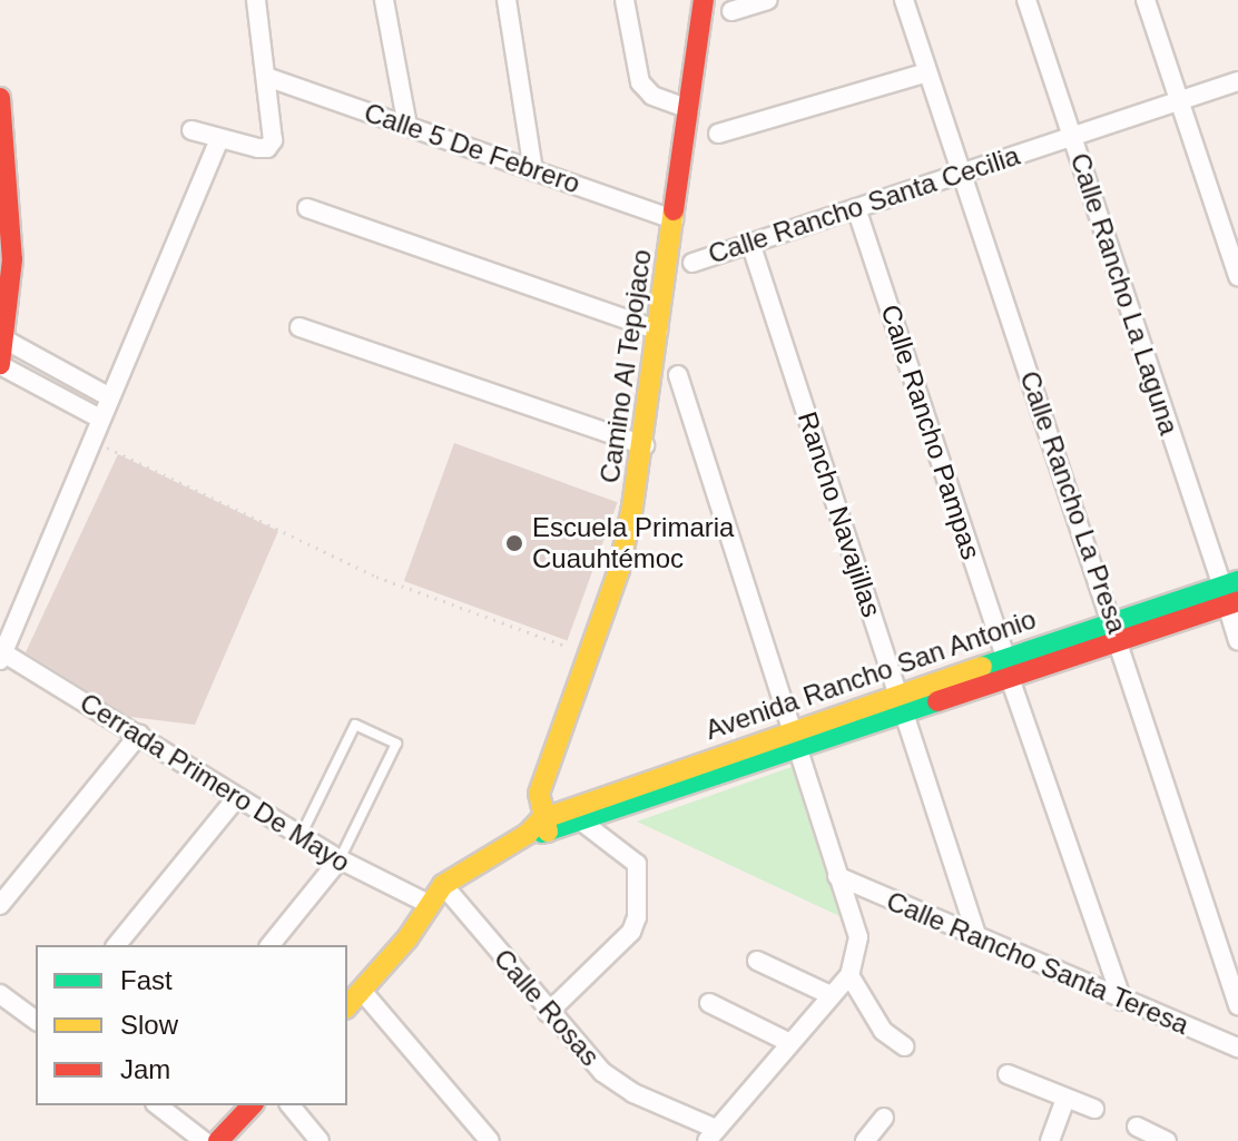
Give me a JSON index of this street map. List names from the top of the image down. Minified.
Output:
{"streets":{"street":["Calle 5 De Febrero","Calle Rancho Santa Cecilia","Calle Rancho La Laguna","Camino Al Tepojaco","Calle Rancho Pampas","Calle Rancho La Presa","Rancho Navajillas","Avenida Rancho San Antonio","Cerrada Primero De Mayo","Calle Rancho Santa Teresa","Calle Rosas"]},"crossings":[["Calle 5 De Febrero","Camino Al Tepojaco"],["Calle Rancho Santa Cecilia","Calle Rancho La Laguna"],["Calle Rancho Santa Cecilia","Calle Rancho Pampas"],["Calle Rancho Santa Cecilia","Calle Rancho La Presa"],["Calle Rancho Santa Cecilia","Rancho Navajillas"],["Calle Rancho La Laguna","Avenida Rancho San Antonio"],["Camino Al Tepojaco","Avenida Rancho San Antonio"],["Calle Rancho Pampas","Avenida Rancho San Antonio"],["Calle Rancho La Presa","Avenida Rancho San Antonio"],["Rancho Navajillas","Avenida Rancho San Antonio"],["Rancho Navajillas","Calle Rancho Santa Teresa"],["Avenida Rancho San Antonio","Cerrada Primero De Mayo"],["Avenida Rancho San Antonio","Calle Rosas"]],"places":["Escuela Primaria Cuauhtémoc"],"legend":["Fast","Slow","Jam"]}
